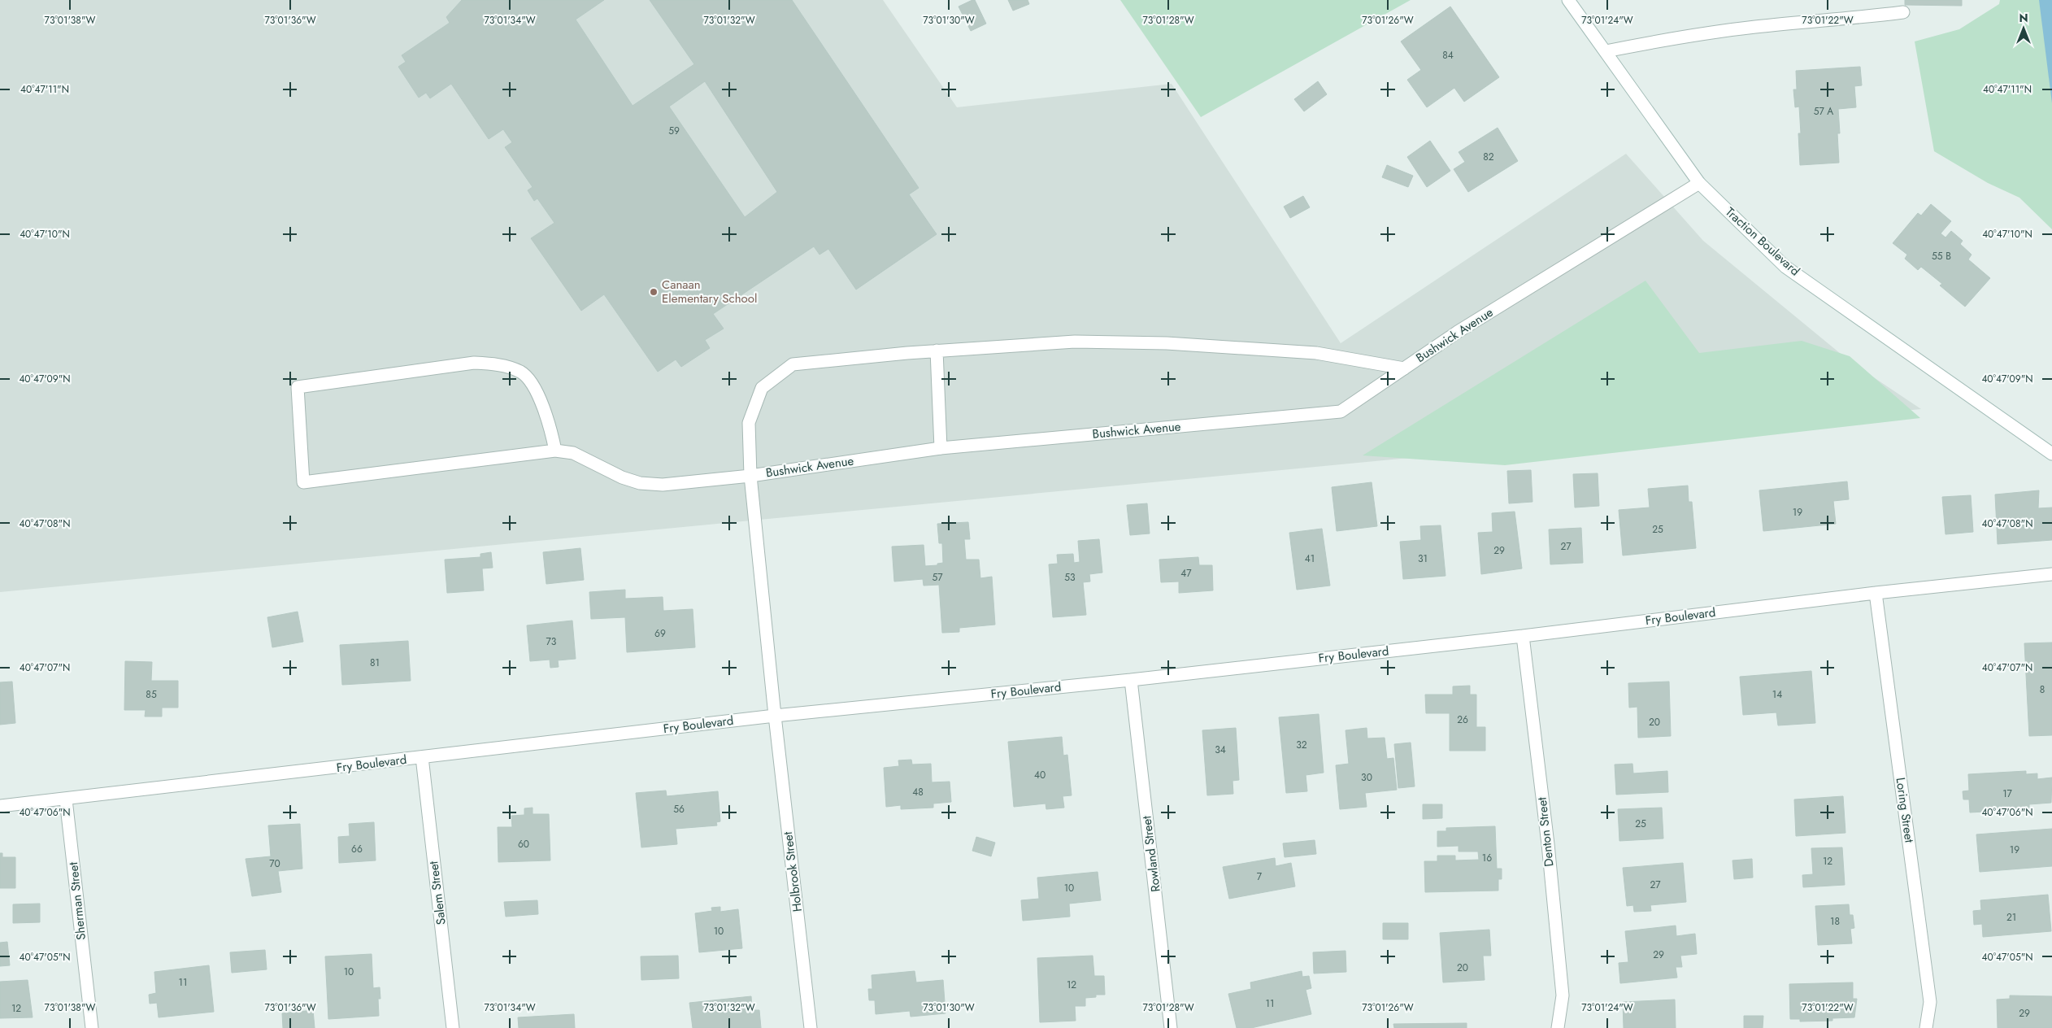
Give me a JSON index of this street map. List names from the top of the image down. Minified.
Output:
{"streets":{"street":["Traction Boulevard","Bushwick Avenue","Fry Boulevard","Loring Street","Denton Street","Rowland Street","Holbrook Street","Salem Street","Sherman Street"]},"crossings":[["Traction Boulevard","Bushwick Avenue"],["Bushwick Avenue","Fry Boulevard"],["Bushwick Avenue","Holbrook Street"],["Fry Boulevard","Loring Street"],["Fry Boulevard","Denton Street"],["Fry Boulevard","Rowland Street"],["Fry Boulevard","Holbrook Street"],["Fry Boulevard","Salem Street"],["Fry Boulevard","Sherman Street"]],"places":["Canaan Elementary School"],"house_numbers":["84","57 A","59","82","55 B","19","25","27","29","41","31","47","57","53","69","73","81","8","85","14","26","20","32","34","40","30","48","17","56","25","60","66","19","16","12","70","7","27","10","21","18","10","29","20","10","11","12","11","12","29"],"north":"top","coordinates":["73°01'38\"W","73°01'36\"W","73°01'34\"W","73°01'32\"W","73°01'30\"W","73°01'28\"W","73°01'26\"W","73°01'24\"W","73°01'22\"W","40°47'11\"N","40°47'10\"N","40°47'09\"N","40°47'08\"N","40°47'07\"N","40°47'06\"N","40°47'05\"N"]}
